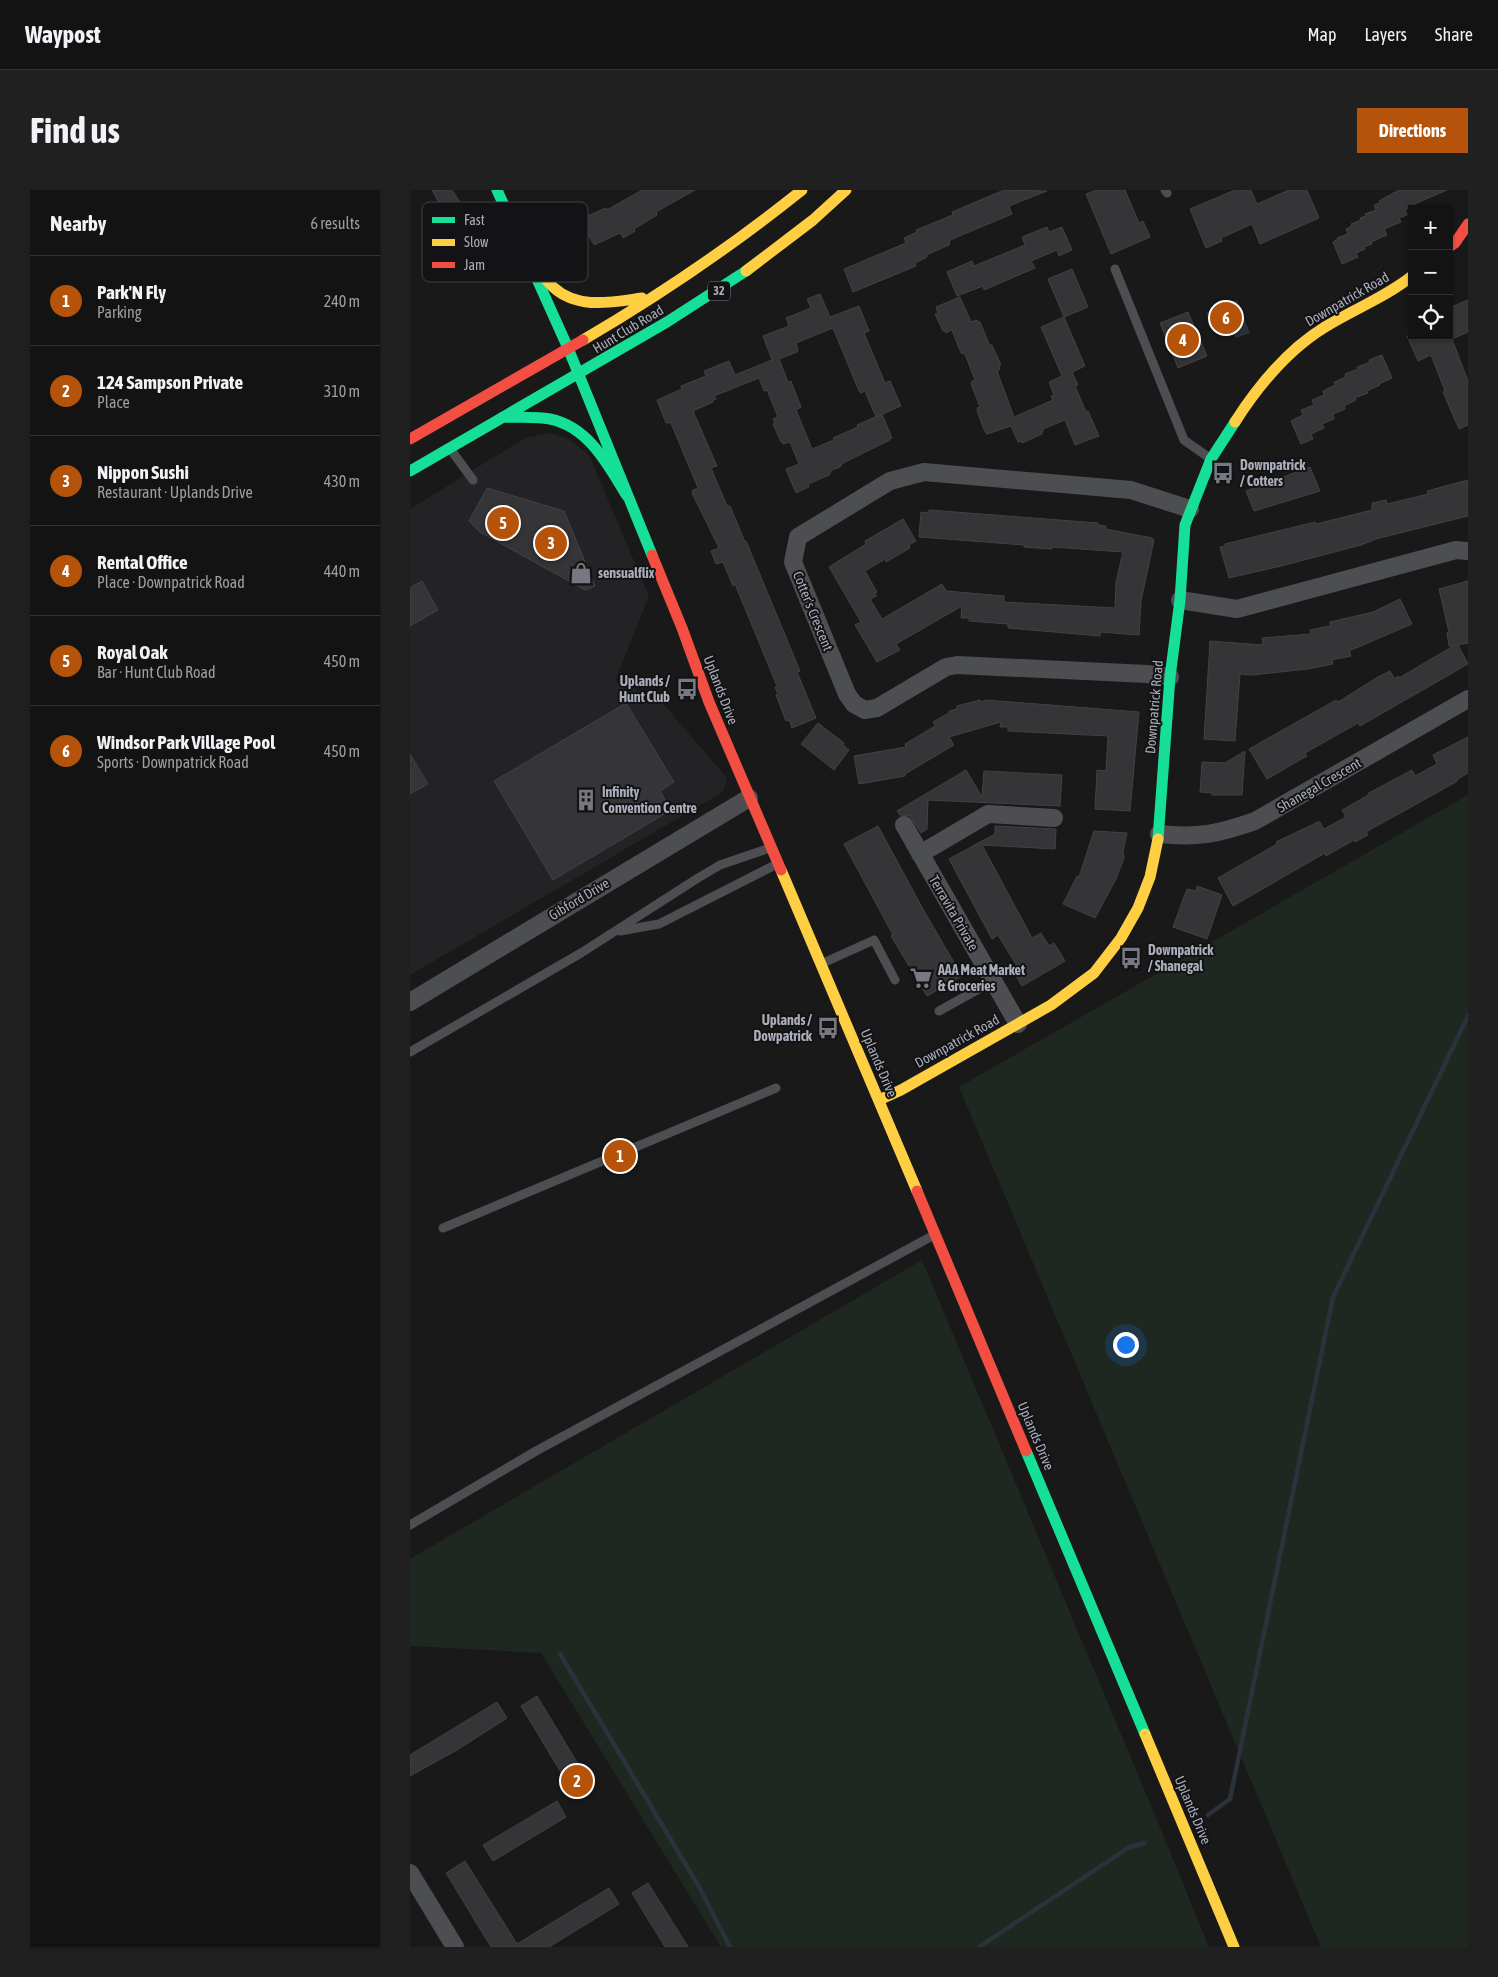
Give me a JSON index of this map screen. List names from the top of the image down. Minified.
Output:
{"streets":{"main road":["32","Downpatrick Road","Hunt Club Road","Uplands Drive"],"street":["Cotter's Crescent","Shanegal Crescent","Gibford Drive","Terravita Private"]},"crossings":[["Downpatrick Road","Cotter's Crescent"],["Downpatrick Road","Uplands Drive"],["Downpatrick Road","Shanegal Crescent"],["Downpatrick Road","Terravita Private"],["Hunt Club Road","Uplands Drive"],["Uplands Drive","Gibford Drive"]],"places":{"bus stop":["Downpatrick / Cotters","Uplands / Hunt Club","Downpatrick / Shanegal","Uplands / Dowpatrick"],"shop":["sensualflix"],"building":["Infinity Convention Centre"],"supermarket":["AAA Meat Market & Groceries"]},"legend":["Fast","Slow","Jam"],"page":{"header":"Waypost","nav":["Map","Layers","Share"],"buttons":"Directions","title":"Find us","heading":["Nearby","6 results"],"map_buttons":["+","−"],"list":[{"mark":"1","name":"Park'N Fly","note":"Parking","value":"240 m"},{"mark":"2","name":"124 Sampson Private","note":"Place","value":"310 m"},{"mark":"3","name":"Nippon Sushi","note":"Restaurant · Uplands Drive","value":"430 m"},{"mark":"4","name":"Rental Office","note":"Place · Downpatrick Road","value":"440 m"},{"mark":"5","name":"Royal Oak","note":"Bar · Hunt Club Road","value":"450 m"},{"mark":"6","name":"Windsor Park Village Pool","note":"Sports · Downpatrick Road","value":"450 m"}],"pins":["6","4","5","3","1","2"]}}
